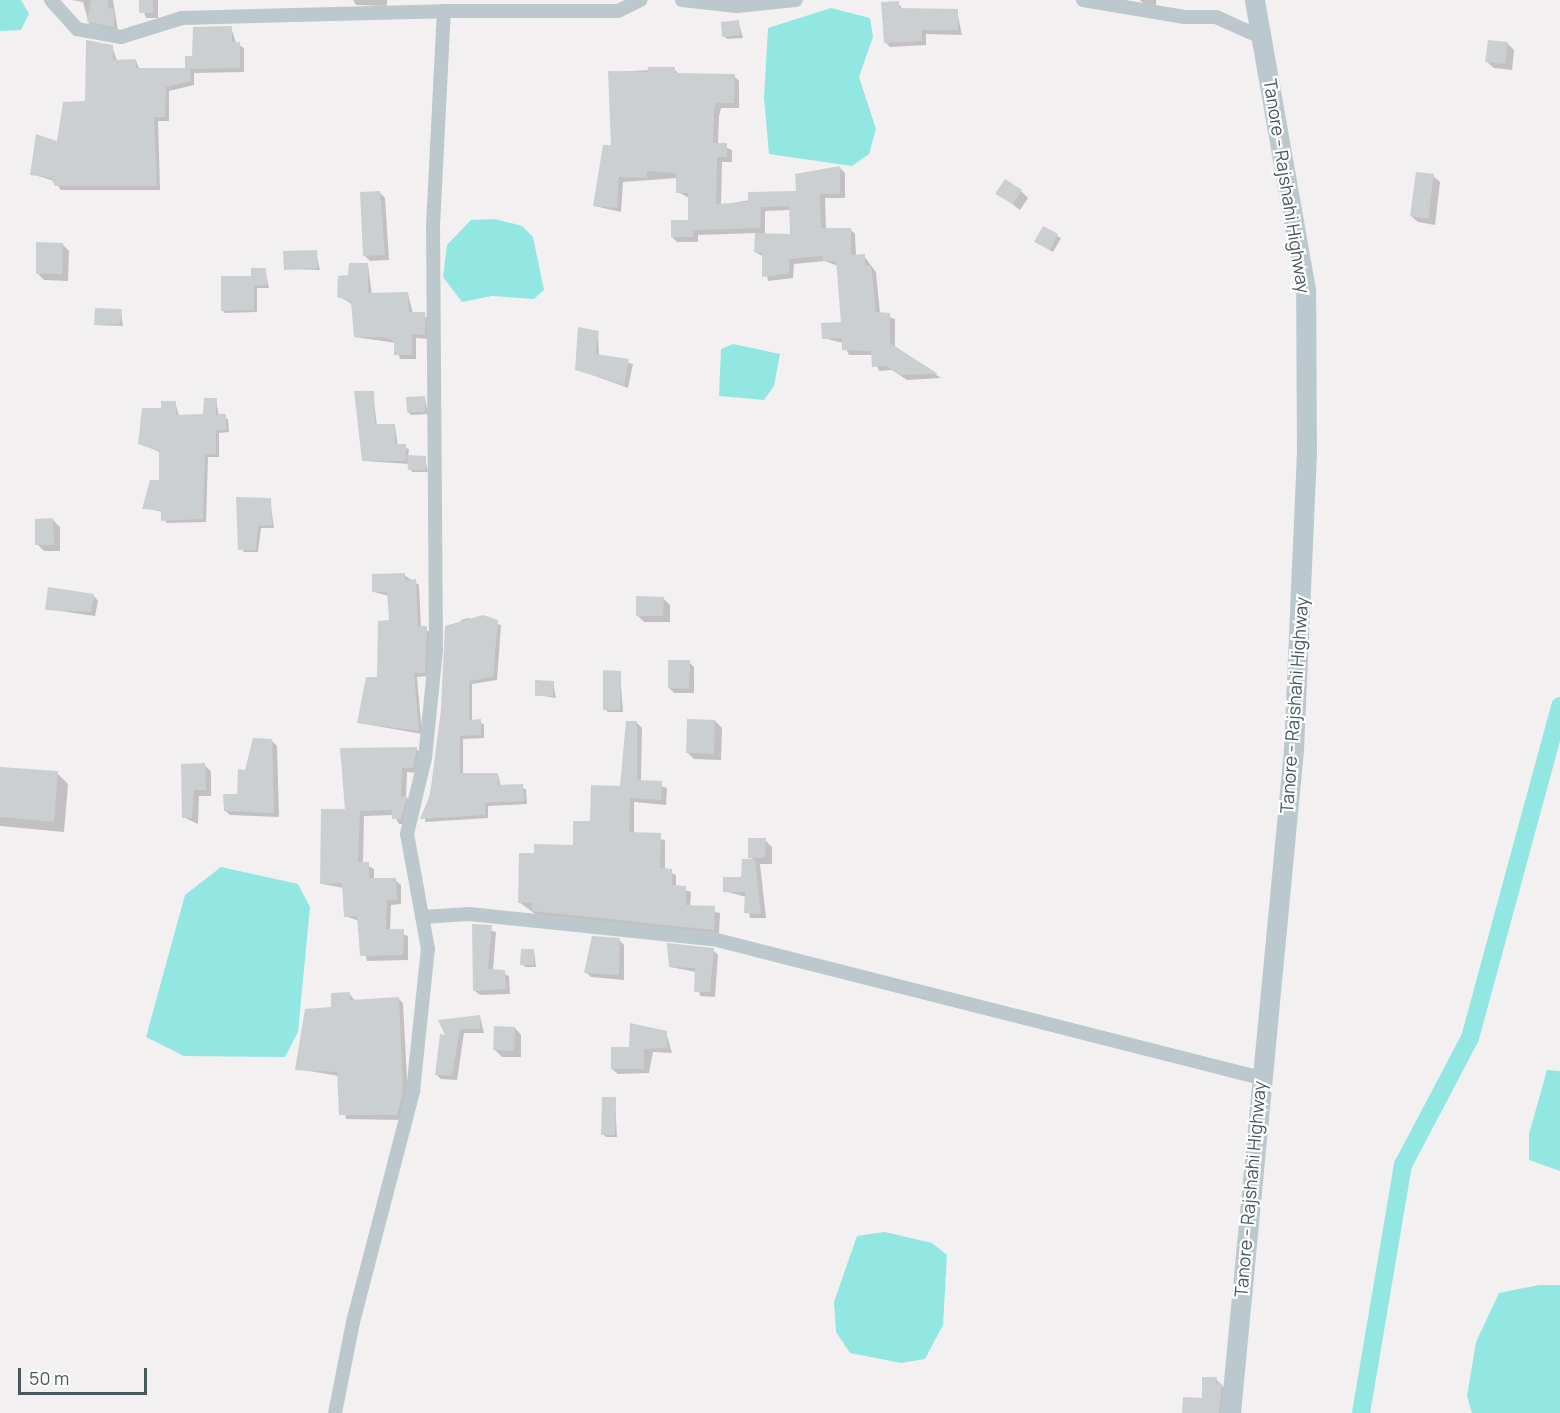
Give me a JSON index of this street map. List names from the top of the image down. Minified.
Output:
{"streets":{"main road":["Tanore - Rajshahi Highway"]},"scale_bar":"50 m"}
